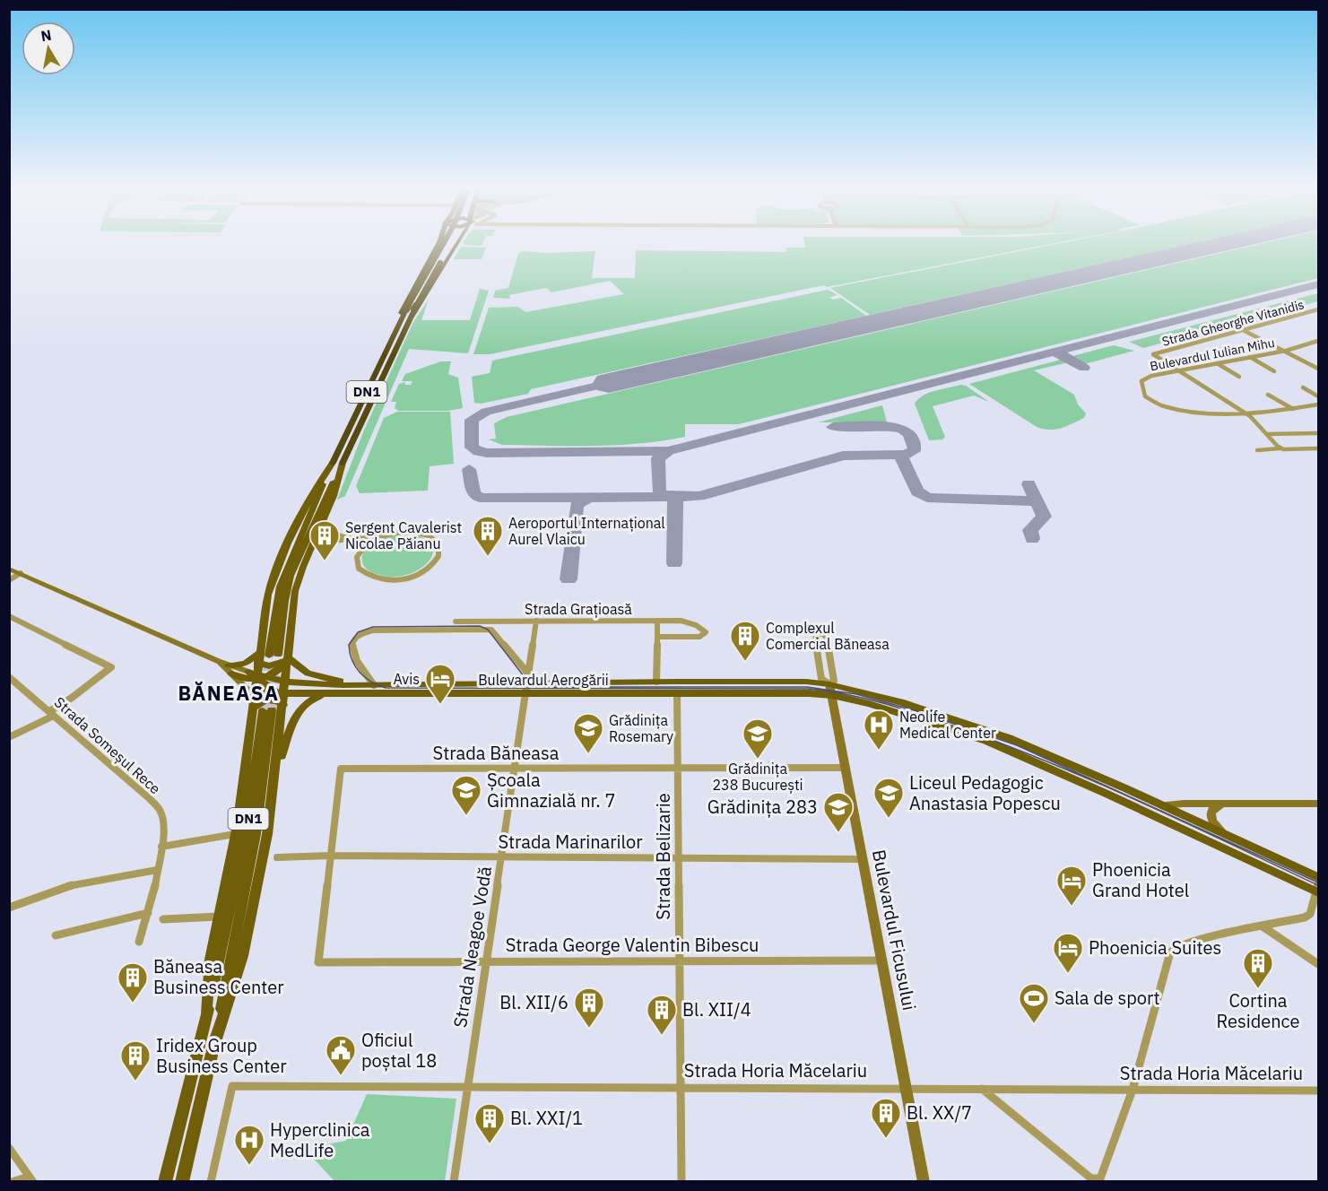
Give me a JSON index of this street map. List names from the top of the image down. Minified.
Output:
{"streets":{"highway":["DN1"],"main road":["Bulevardul Aerogării"],"street":["Strada Gheorghe Vitanidis","Bulevardul Iulian Mihu","Strada Grațioasă","Strada Someșul Rece","Strada Băneasa","Strada Marinarilor","Strada Belizarie","Bulevardul Ficusului","Strada George Valentin Bibescu","Strada Neagoe Vodă","Strada Horia Măcelariu"]},"crossings":[["Strada Gheorghe Vitanidis","Bulevardul Iulian Mihu"],["Strada Grațioasă","Bulevardul Aerogării"],["Strada Grațioasă","Strada Neagoe Vodă"],["Bulevardul Aerogării","Strada Belizarie"],["Bulevardul Aerogării","Bulevardul Ficusului"],["Bulevardul Aerogării","Strada Neagoe Vodă"],["Strada Băneasa","Strada Marinarilor"],["Strada Băneasa","Strada Belizarie"],["Strada Băneasa","Bulevardul Ficusului"],["Strada Băneasa","Strada George Valentin Bibescu"],["Strada Băneasa","Strada Neagoe Vodă"],["Strada Marinarilor","Strada Belizarie"],["Strada Marinarilor","Bulevardul Ficusului"],["Strada Marinarilor","Strada Neagoe Vodă"],["Strada Belizarie","Strada George Valentin Bibescu"],["Strada Belizarie","Strada Horia Măcelariu"],["Bulevardul Ficusului","Strada George Valentin Bibescu"],["Bulevardul Ficusului","Strada Horia Măcelariu"],["Strada George Valentin Bibescu","Strada Neagoe Vodă"],["Strada Neagoe Vodă","Strada Horia Măcelariu"]],"districts":["BĂNEASA"],"places":{"building":["Aeroportul Internațional Aurel Vlaicu","Sergent Cavalerist Nicolae Păianu","Complexul Comercial Băneasa","Cortina Residence","Băneasa Business Center","Bl. XII/6","Bl. XII/4","Iridex Group Business Center","Bl. XX/7","Bl. XXI/1"],"hotel":["Avis","Phoenicia Grand Hotel","Phoenicia Suites"],"hospital":["Neolife Medical Center","Hyperclinica MedLife"],"school or university":["Grădinița Rosemary","Grădinița 238 București","Școala Gimnazială nr. 7","Liceul Pedagogic Anastasia Popescu","Grădinița 283"],"sports":["Sala de sport"],"public building":["Oficiul poștal 18"]},"north":"top"}
